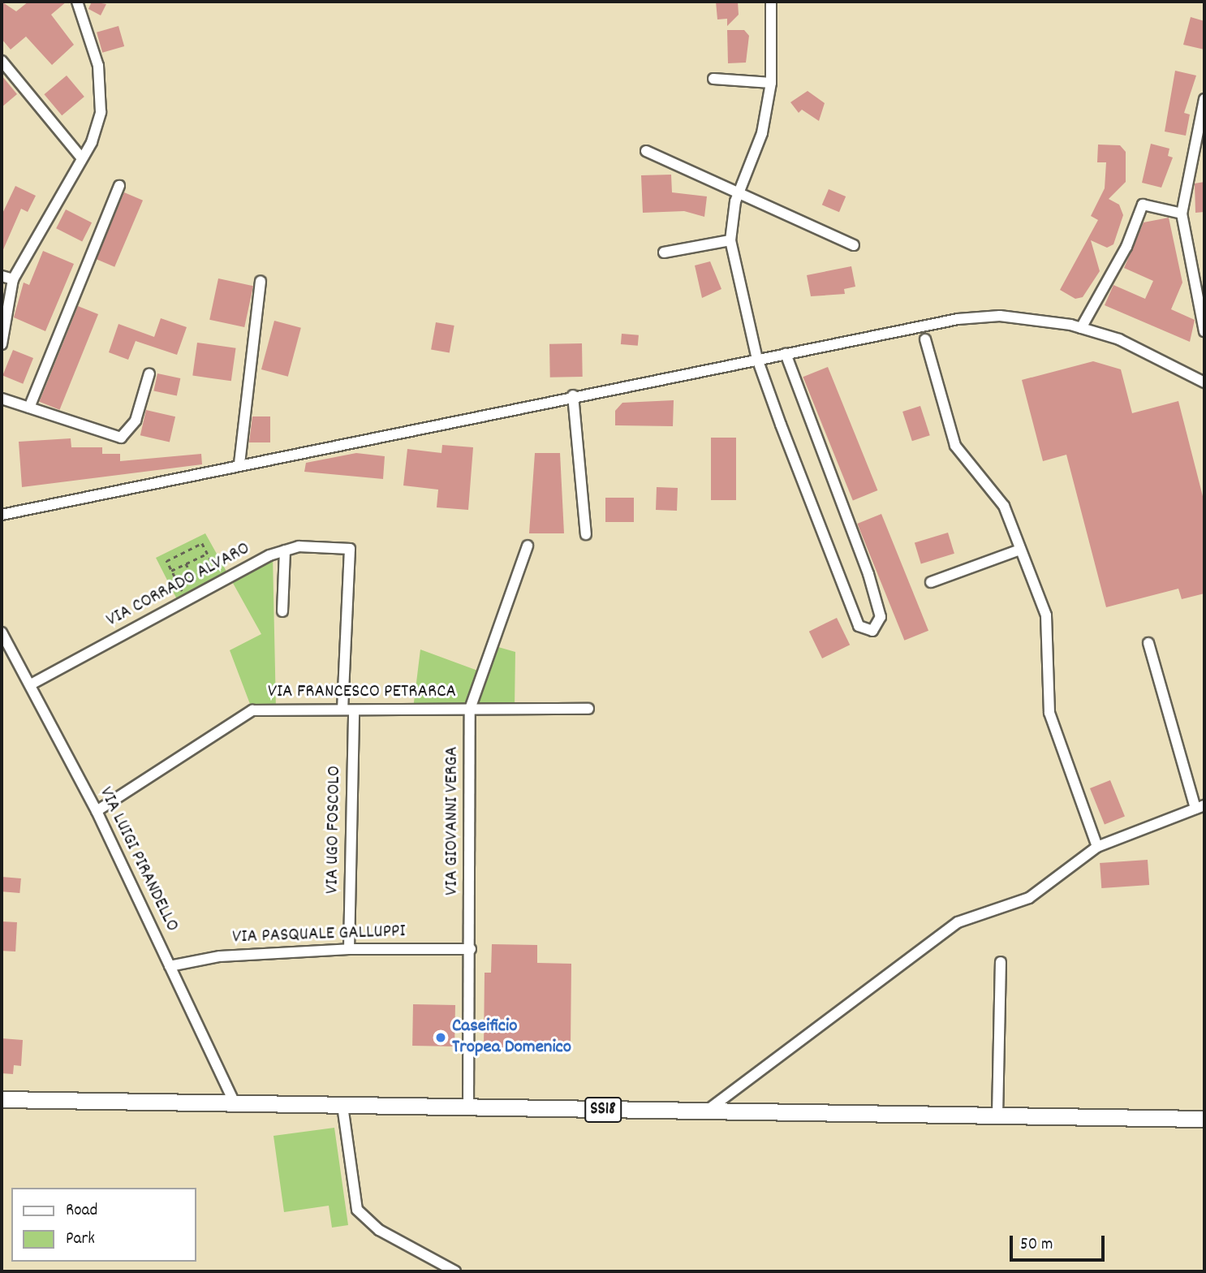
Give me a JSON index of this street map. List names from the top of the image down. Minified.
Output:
{"streets":{"main road":["SS18"],"street":["VIA CORRADO ALVARO","VIA FRANCESCO PETRARCA","VIA GIOVANNI VERGA","VIA UGO FOSCOLO","VIA LUIGI PIRANDELLO","VIA PASQUALE GALLUPPI"]},"crossings":[["VIA CORRADO ALVARO","VIA FRANCESCO PETRARCA"],["VIA CORRADO ALVARO","VIA LUIGI PIRANDELLO"],["VIA FRANCESCO PETRARCA","VIA GIOVANNI VERGA"],["VIA FRANCESCO PETRARCA","VIA UGO FOSCOLO"],["VIA FRANCESCO PETRARCA","VIA LUIGI PIRANDELLO"],["VIA GIOVANNI VERGA","VIA PASQUALE GALLUPPI"],["VIA GIOVANNI VERGA","SS18"],["VIA UGO FOSCOLO","VIA PASQUALE GALLUPPI"],["VIA LUIGI PIRANDELLO","VIA PASQUALE GALLUPPI"],["VIA LUIGI PIRANDELLO","SS18"]],"places":["Caseificio Tropea Domenico"],"legend":["Road","Park"],"scale_bar":"50 m"}
